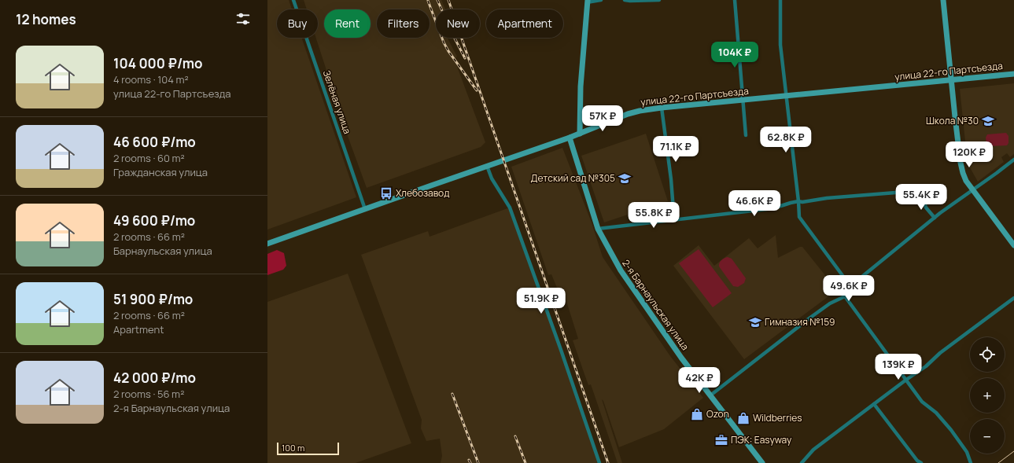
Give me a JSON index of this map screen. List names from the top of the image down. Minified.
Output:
{"streets":{"main road":["улица 22-го Партсъезда","2-я Барнаульская улица"],"street":["Зелёная улица"]},"crossings":[["улица 22-го Партсъезда","Зелёная улица"],["улица 22-го Партсъезда","2-я Барнаульская улица"]],"places":{"school or university":["Школа №30","Детский сад №305","Гимназия №159"],"bus stop":["Хлебозавод"],"shop":["Ozon","Wildberries"],"office":["ПЭК: Easyway"]},"scale_bar":"100 m","page":{"heading":"12 homes","chip":["Buy","Rent","Filters","New","Apartment"],"list":[{"name":"104 000 ₽/mo","note":"4 rooms · 104 m² · улица 22-го Партсъезда"},{"name":"46 600 ₽/mo","note":"2 rooms · 60 m² · Гражданская улица"},{"name":"49 600 ₽/mo","note":"2 rooms · 66 m² · Барнаульская улица"},{"name":"51 900 ₽/mo","note":"2 rooms · 66 m² · Apartment"},{"name":"42 000 ₽/mo","note":"2 rooms · 56 m² · 2-я Барнаульская улица"}],"price":["104K ₽","57K ₽","62.8K ₽","71.1K ₽","120K ₽","55.4K ₽","46.6K ₽","55.8K ₽","49.6K ₽","51.9K ₽","139K ₽","42K ₽"],"map_buttons":["+","−"],"scale":"100 m"}}
